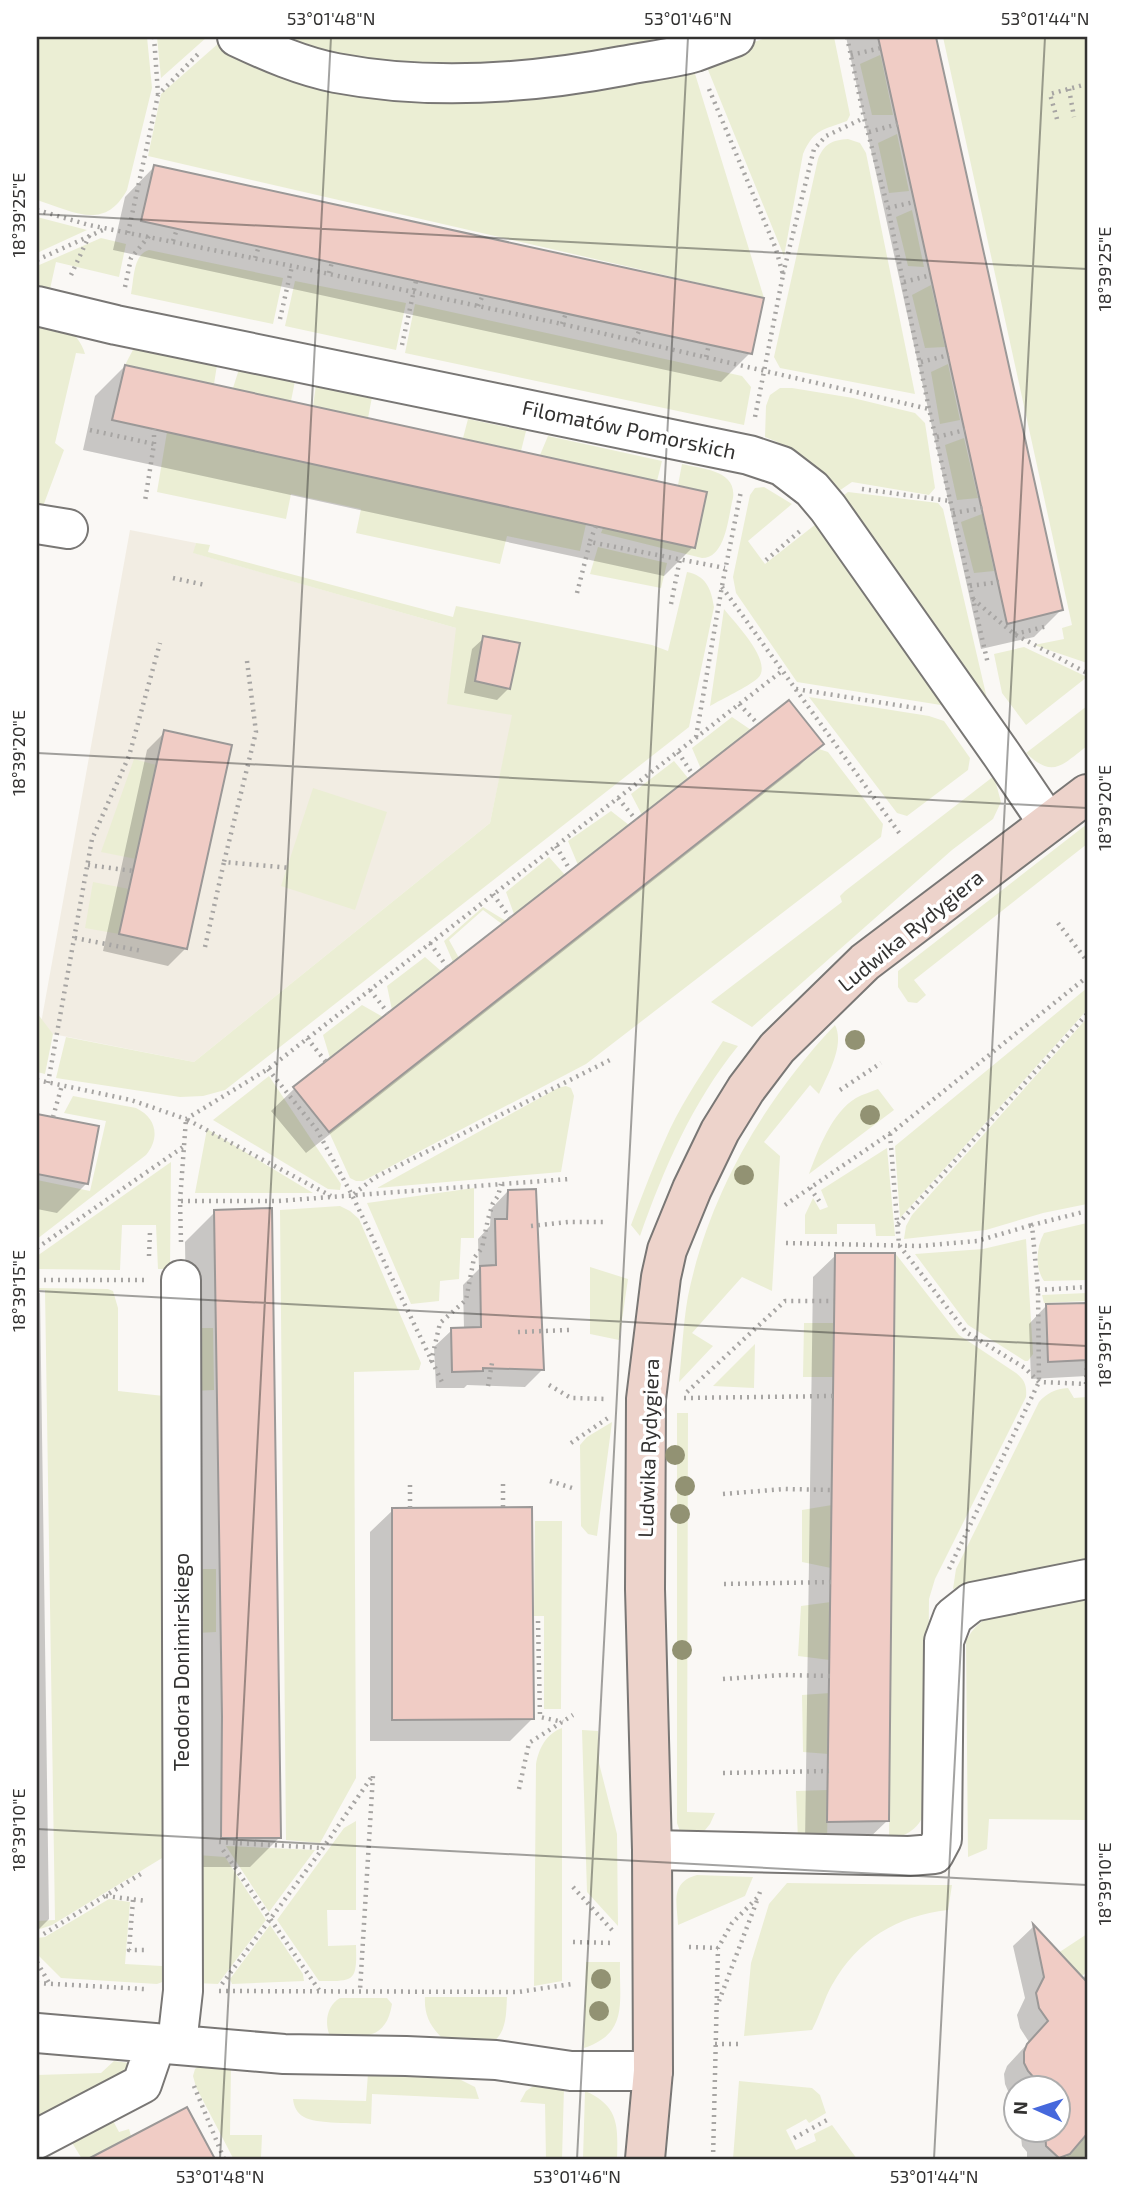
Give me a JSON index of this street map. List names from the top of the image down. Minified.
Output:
{"streets":{"street":["Filomatów Pomorskich","Ludwika Rydygiera","Teodora Donimirskiego"]},"crossings":[["Filomatów Pomorskich","Ludwika Rydygiera"]],"north":"left","coordinates":["53°01'48\"N","53°01'46\"N","53°01'44\"N","18°39'25\"E","18°39'20\"E","18°39'15\"E","18°39'10\"E"]}
